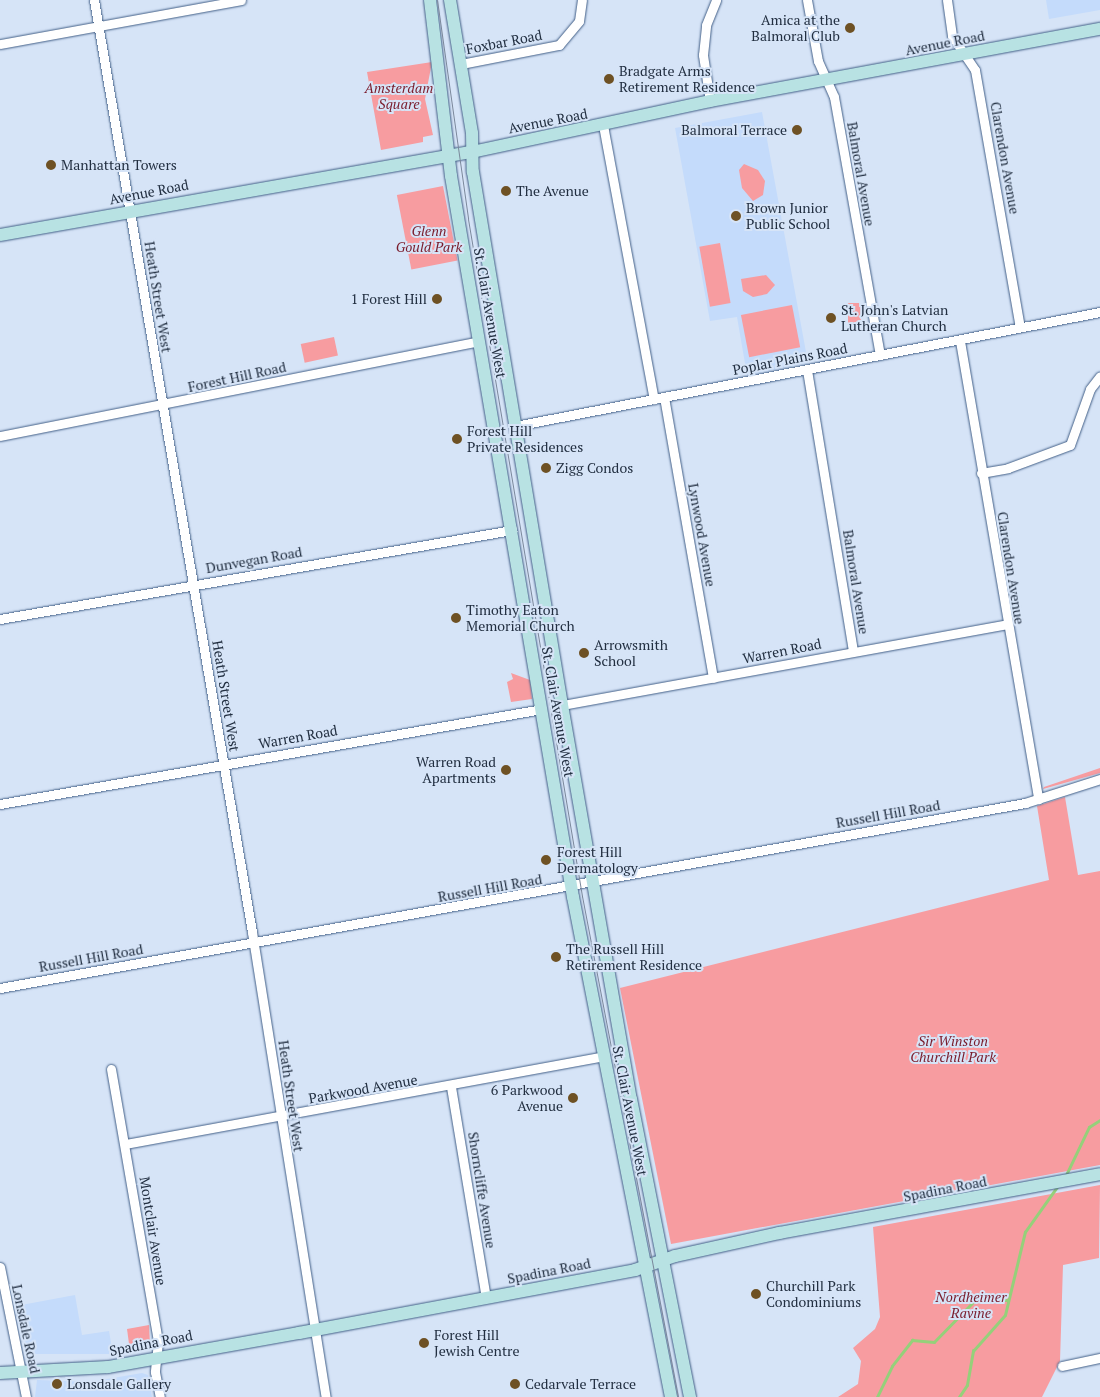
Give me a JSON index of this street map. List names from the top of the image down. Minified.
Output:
{"streets":{"main road":["Avenue Road","St. Clair Avenue West","Spadina Road"],"street":["Foxbar Road","Clarendon Avenue","Balmoral Avenue","Heath Street West","Poplar Plains Road","Forest Hill Road","Lynwood Avenue","Dunvegan Road","Warren Road","Russell Hill Road","Parkwood Avenue","Shorncliffe Avenue","Montclair Avenue","Lonsdale Road"]},"crossings":[["Foxbar Road","St. Clair Avenue West"],["Avenue Road","Clarendon Avenue"],["Avenue Road","Balmoral Avenue"],["Avenue Road","Heath Street West"],["Avenue Road","St. Clair Avenue West"],["Clarendon Avenue","Poplar Plains Road"],["Clarendon Avenue","Warren Road"],["Clarendon Avenue","Russell Hill Road"],["Balmoral Avenue","Poplar Plains Road"],["Balmoral Avenue","Warren Road"],["Heath Street West","Forest Hill Road"],["Heath Street West","Dunvegan Road"],["Heath Street West","Warren Road"],["Heath Street West","Russell Hill Road"],["Heath Street West","Parkwood Avenue"],["Heath Street West","Spadina Road"],["St. Clair Avenue West","Poplar Plains Road"],["St. Clair Avenue West","Forest Hill Road"],["St. Clair Avenue West","Dunvegan Road"],["St. Clair Avenue West","Warren Road"],["St. Clair Avenue West","Russell Hill Road"],["St. Clair Avenue West","Parkwood Avenue"],["St. Clair Avenue West","Spadina Road"],["Poplar Plains Road","Lynwood Avenue"],["Lynwood Avenue","Warren Road"],["Parkwood Avenue","Shorncliffe Avenue"],["Parkwood Avenue","Montclair Avenue"],["Spadina Road","Shorncliffe Avenue"],["Spadina Road","Montclair Avenue"],["Spadina Road","Lonsdale Road"]],"parks":["Amsterdam Square","Glenn Gould Park","Sir Winston Churchill Park","Nordheimer Ravine"],"places":["Amica at the Balmoral Club","Bradgate Arms Retirement Residence","Balmoral Terrace","Manhattan Towers","The Avenue","Brown Junior Public School","1 Forest Hill","St. John's Latvian Lutheran Church","Forest Hill Private Residences","Zigg Condos","Timothy Eaton Memorial Church","Arrowsmith School","Warren Road Apartments","Forest Hill Dermatology","The Russell Hill Retirement Residence","6 Parkwood Avenue","Churchill Park Condominiums","Forest Hill Jewish Centre","Lonsdale Gallery","Cedarvale Terrace"]}
